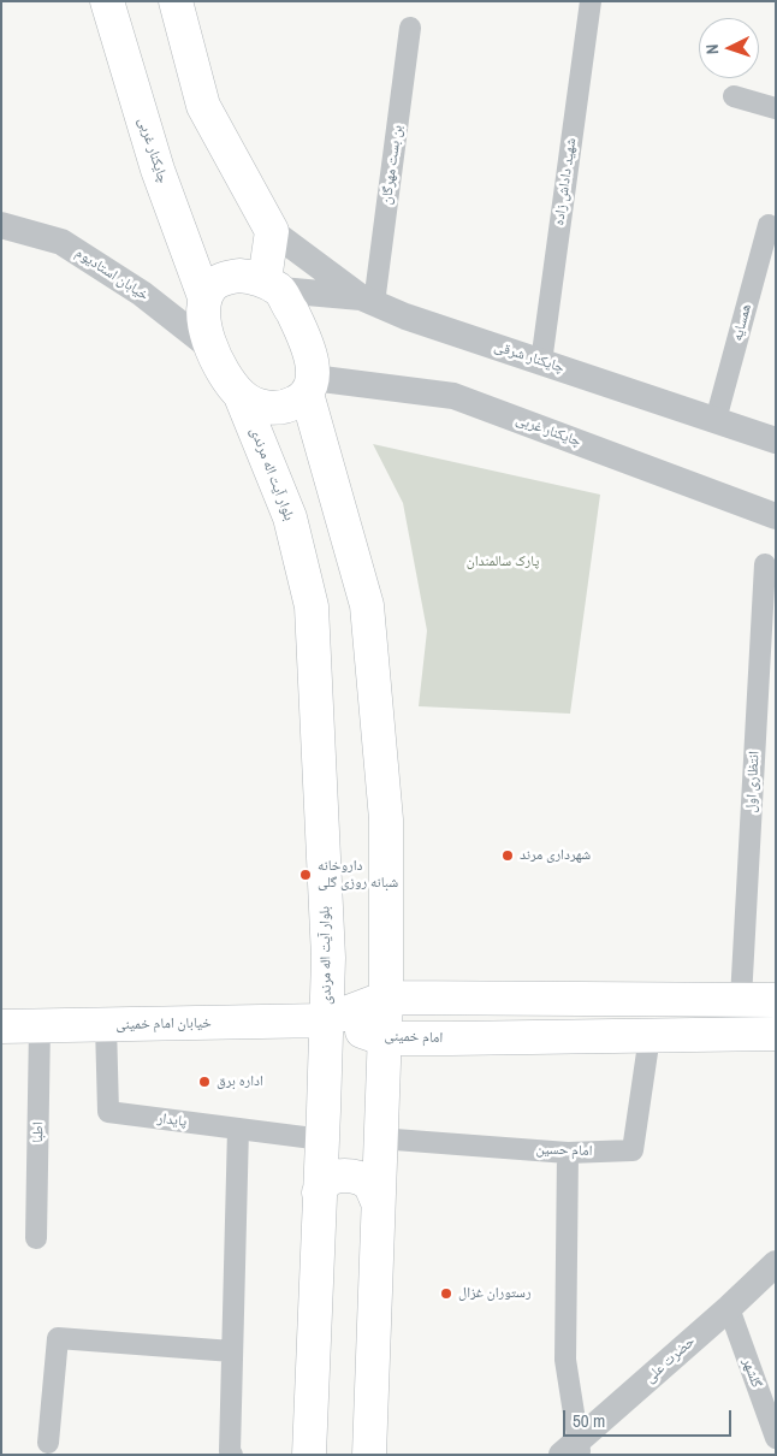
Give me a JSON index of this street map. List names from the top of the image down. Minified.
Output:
{"streets":{"main road":["چایکنار غربی","بلوار آیت اله مرندی","خیابان امام خمینی","امام خمینی"],"street":["بن بست مهرگان","شهید داداش زاده","خیابان استادیوم","همسایه","چایکنار شرقی","انتظاری اول","پایدار","اطبا","امام حسین","حضرت علی","گلشهر"]},"crossings":[["چایکنار غربی","خیابان استادیوم"],["چایکنار غربی","چایکنار شرقی"],["چایکنار غربی","بلوار آیت اله مرندی"],["بن بست مهرگان","چایکنار شرقی"],["شهید داداش زاده","چایکنار شرقی"],["خیابان استادیوم","چایکنار شرقی"],["خیابان استادیوم","بلوار آیت اله مرندی"],["همسایه","چایکنار شرقی"],["چایکنار شرقی","بلوار آیت اله مرندی"],["بلوار آیت اله مرندی","خیابان امام خمینی"],["بلوار آیت اله مرندی","امام خمینی"],["بلوار آیت اله مرندی","پایدار"],["خیابان امام خمینی","امام خمینی"],["خیابان امام خمینی","پایدار"],["خیابان امام خمینی","اطبا"],["امام خمینی","امام حسین"],["حضرت علی","گلشهر"]],"parks":["پارک سالمندان"],"places":["شهرداری مرند","داروخانه شبانه روزی گلی","اداره برق","رستوران غزال"],"scale_bar":"50 m","north":"left"}
